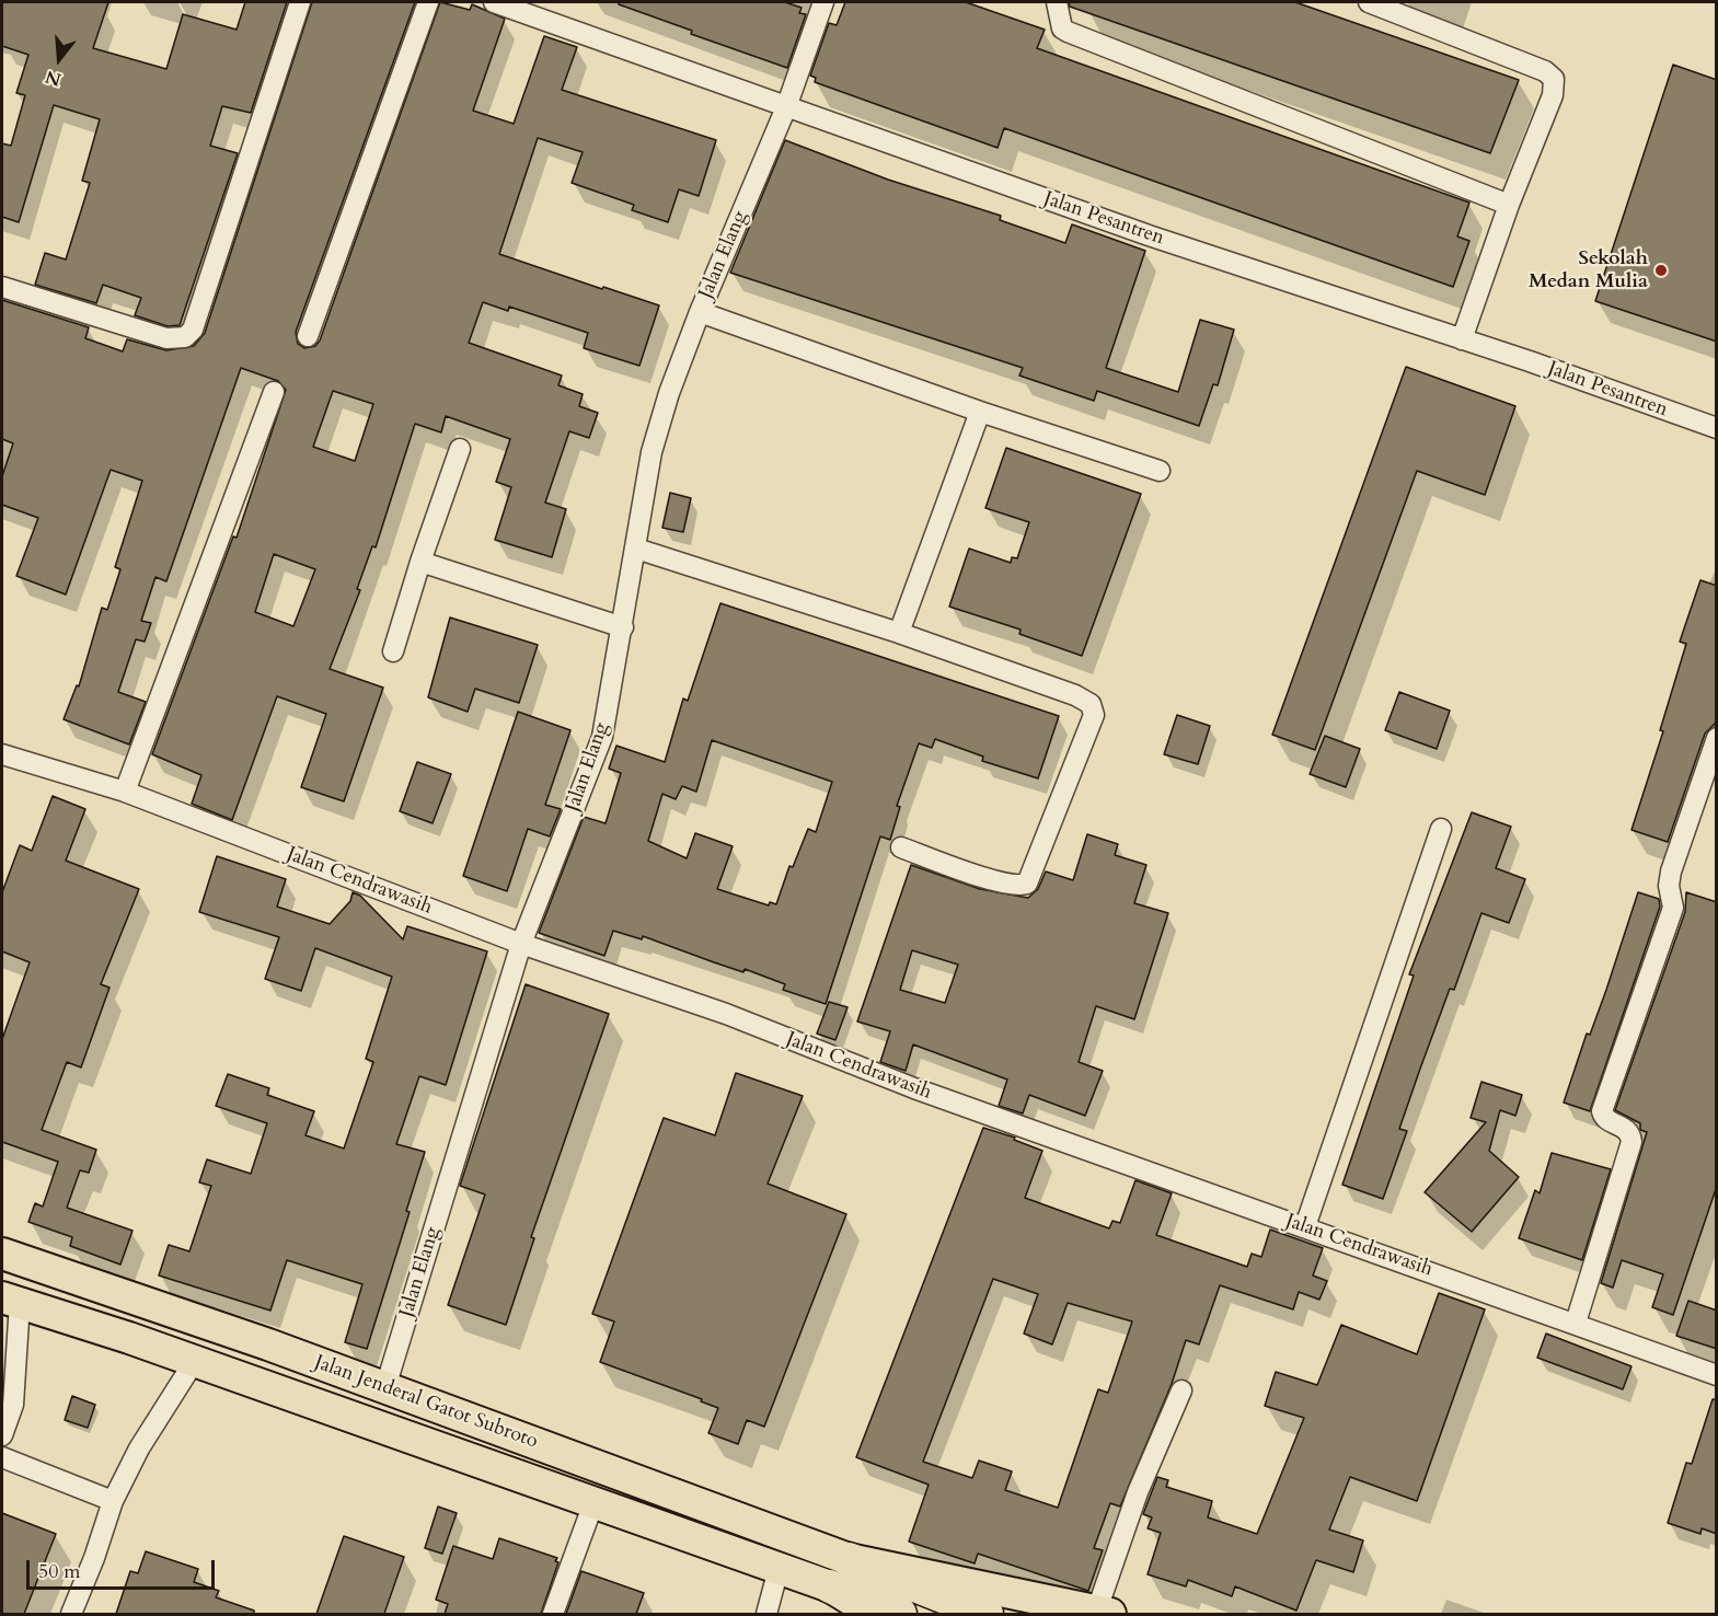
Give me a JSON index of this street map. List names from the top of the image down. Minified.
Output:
{"streets":{"highway":["Jalan Jenderal Gatot Subroto"],"street":["Jalan Pesantren","Jalan Elang","Jalan Cendrawasih"]},"crossings":[["Jalan Pesantren","Jalan Elang"],["Jalan Elang","Jalan Cendrawasih"],["Jalan Elang","Jalan Jenderal Gatot Subroto"]],"places":["Sekolah Medan Mulia"],"scale_bar":"50 m","north":"bottom"}
